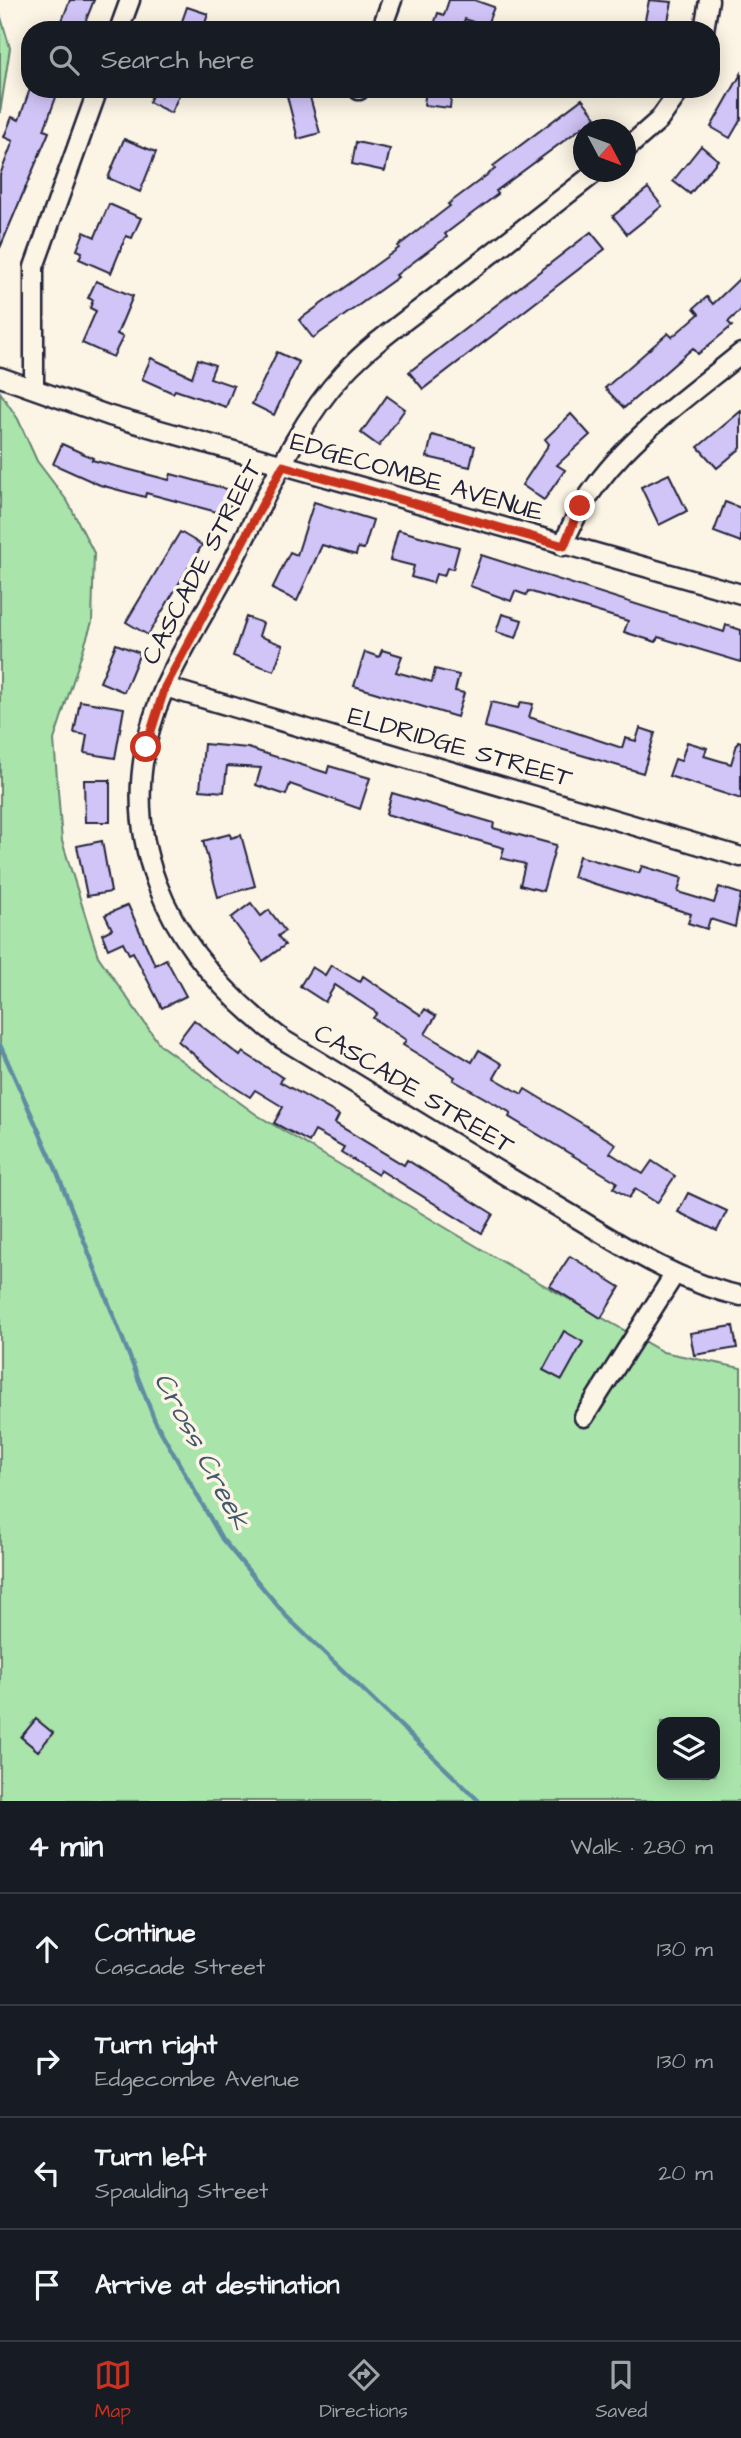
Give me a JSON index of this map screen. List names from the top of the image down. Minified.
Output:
{"streets":{"street":["EDGECOMBE AVENUE","CASCADE STREET","ELDRIDGE STREET"]},"crossings":[["EDGECOMBE AVENUE","CASCADE STREET"],["CASCADE STREET","ELDRIDGE STREET"]],"water":["Cross Creek"],"north":"bottom right","page":{"search":"Search here","heading":["4 min","Walk · 280 m"],"list":[["Continue","Cascade Street","130 m"],["Turn right","Edgecombe Avenue","130 m"],["Turn left","Spaulding Street","20 m"],"Arrive at destination"],"nav":["Map","Directions","Saved"]}}
